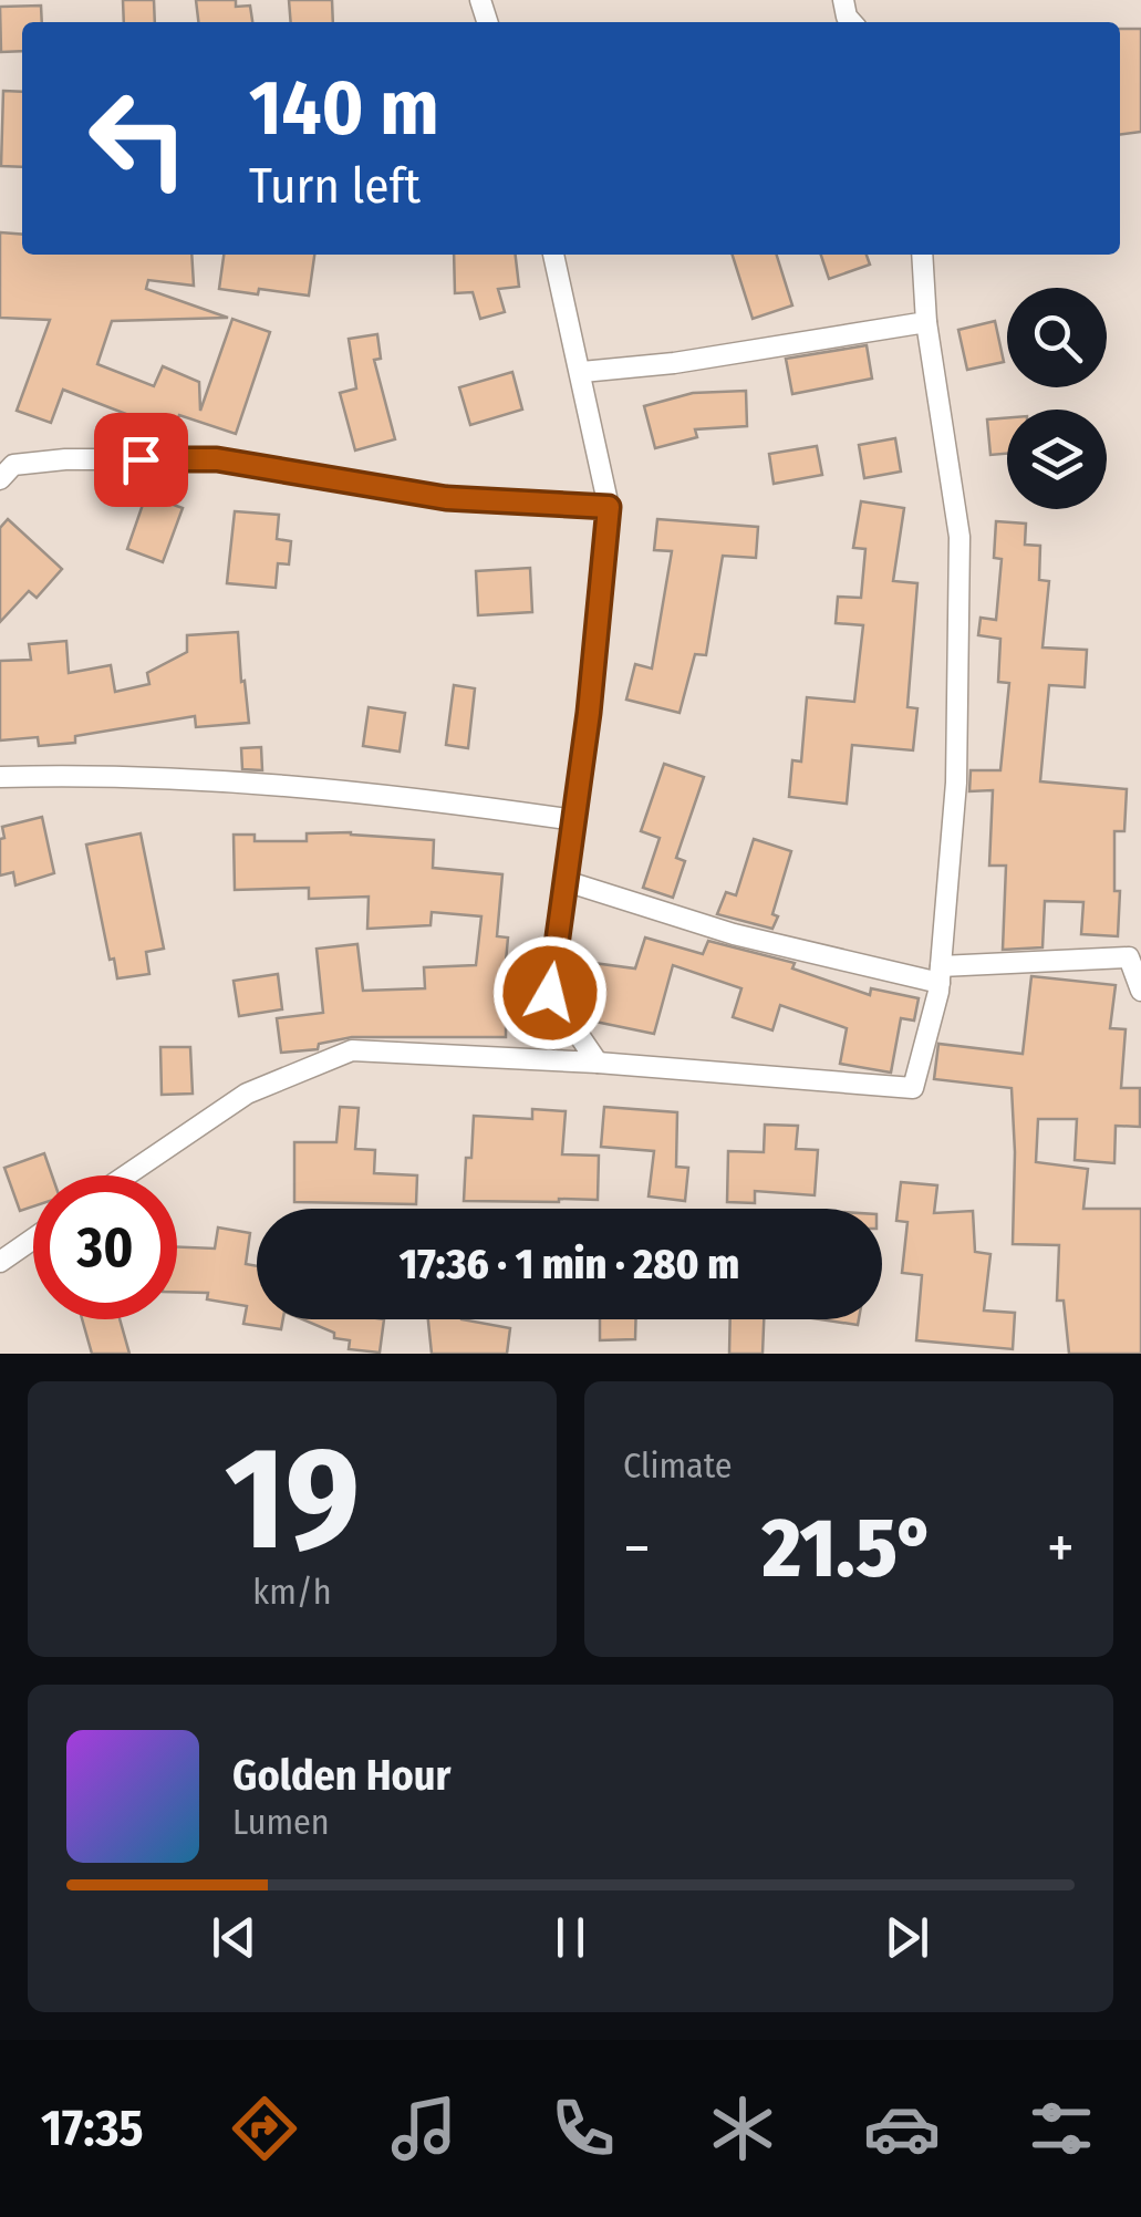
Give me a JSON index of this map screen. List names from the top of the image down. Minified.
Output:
{"page":{"turn":["140 m","Turn left"],"limit":"30","trip":"17:36 · 1 min · 280 m","tile":[["19","km/h"],"Climate"],"heat":["−","21.5°","+"],"song":["Golden Hour","Lumen"],"tabs":"17:35"}}
